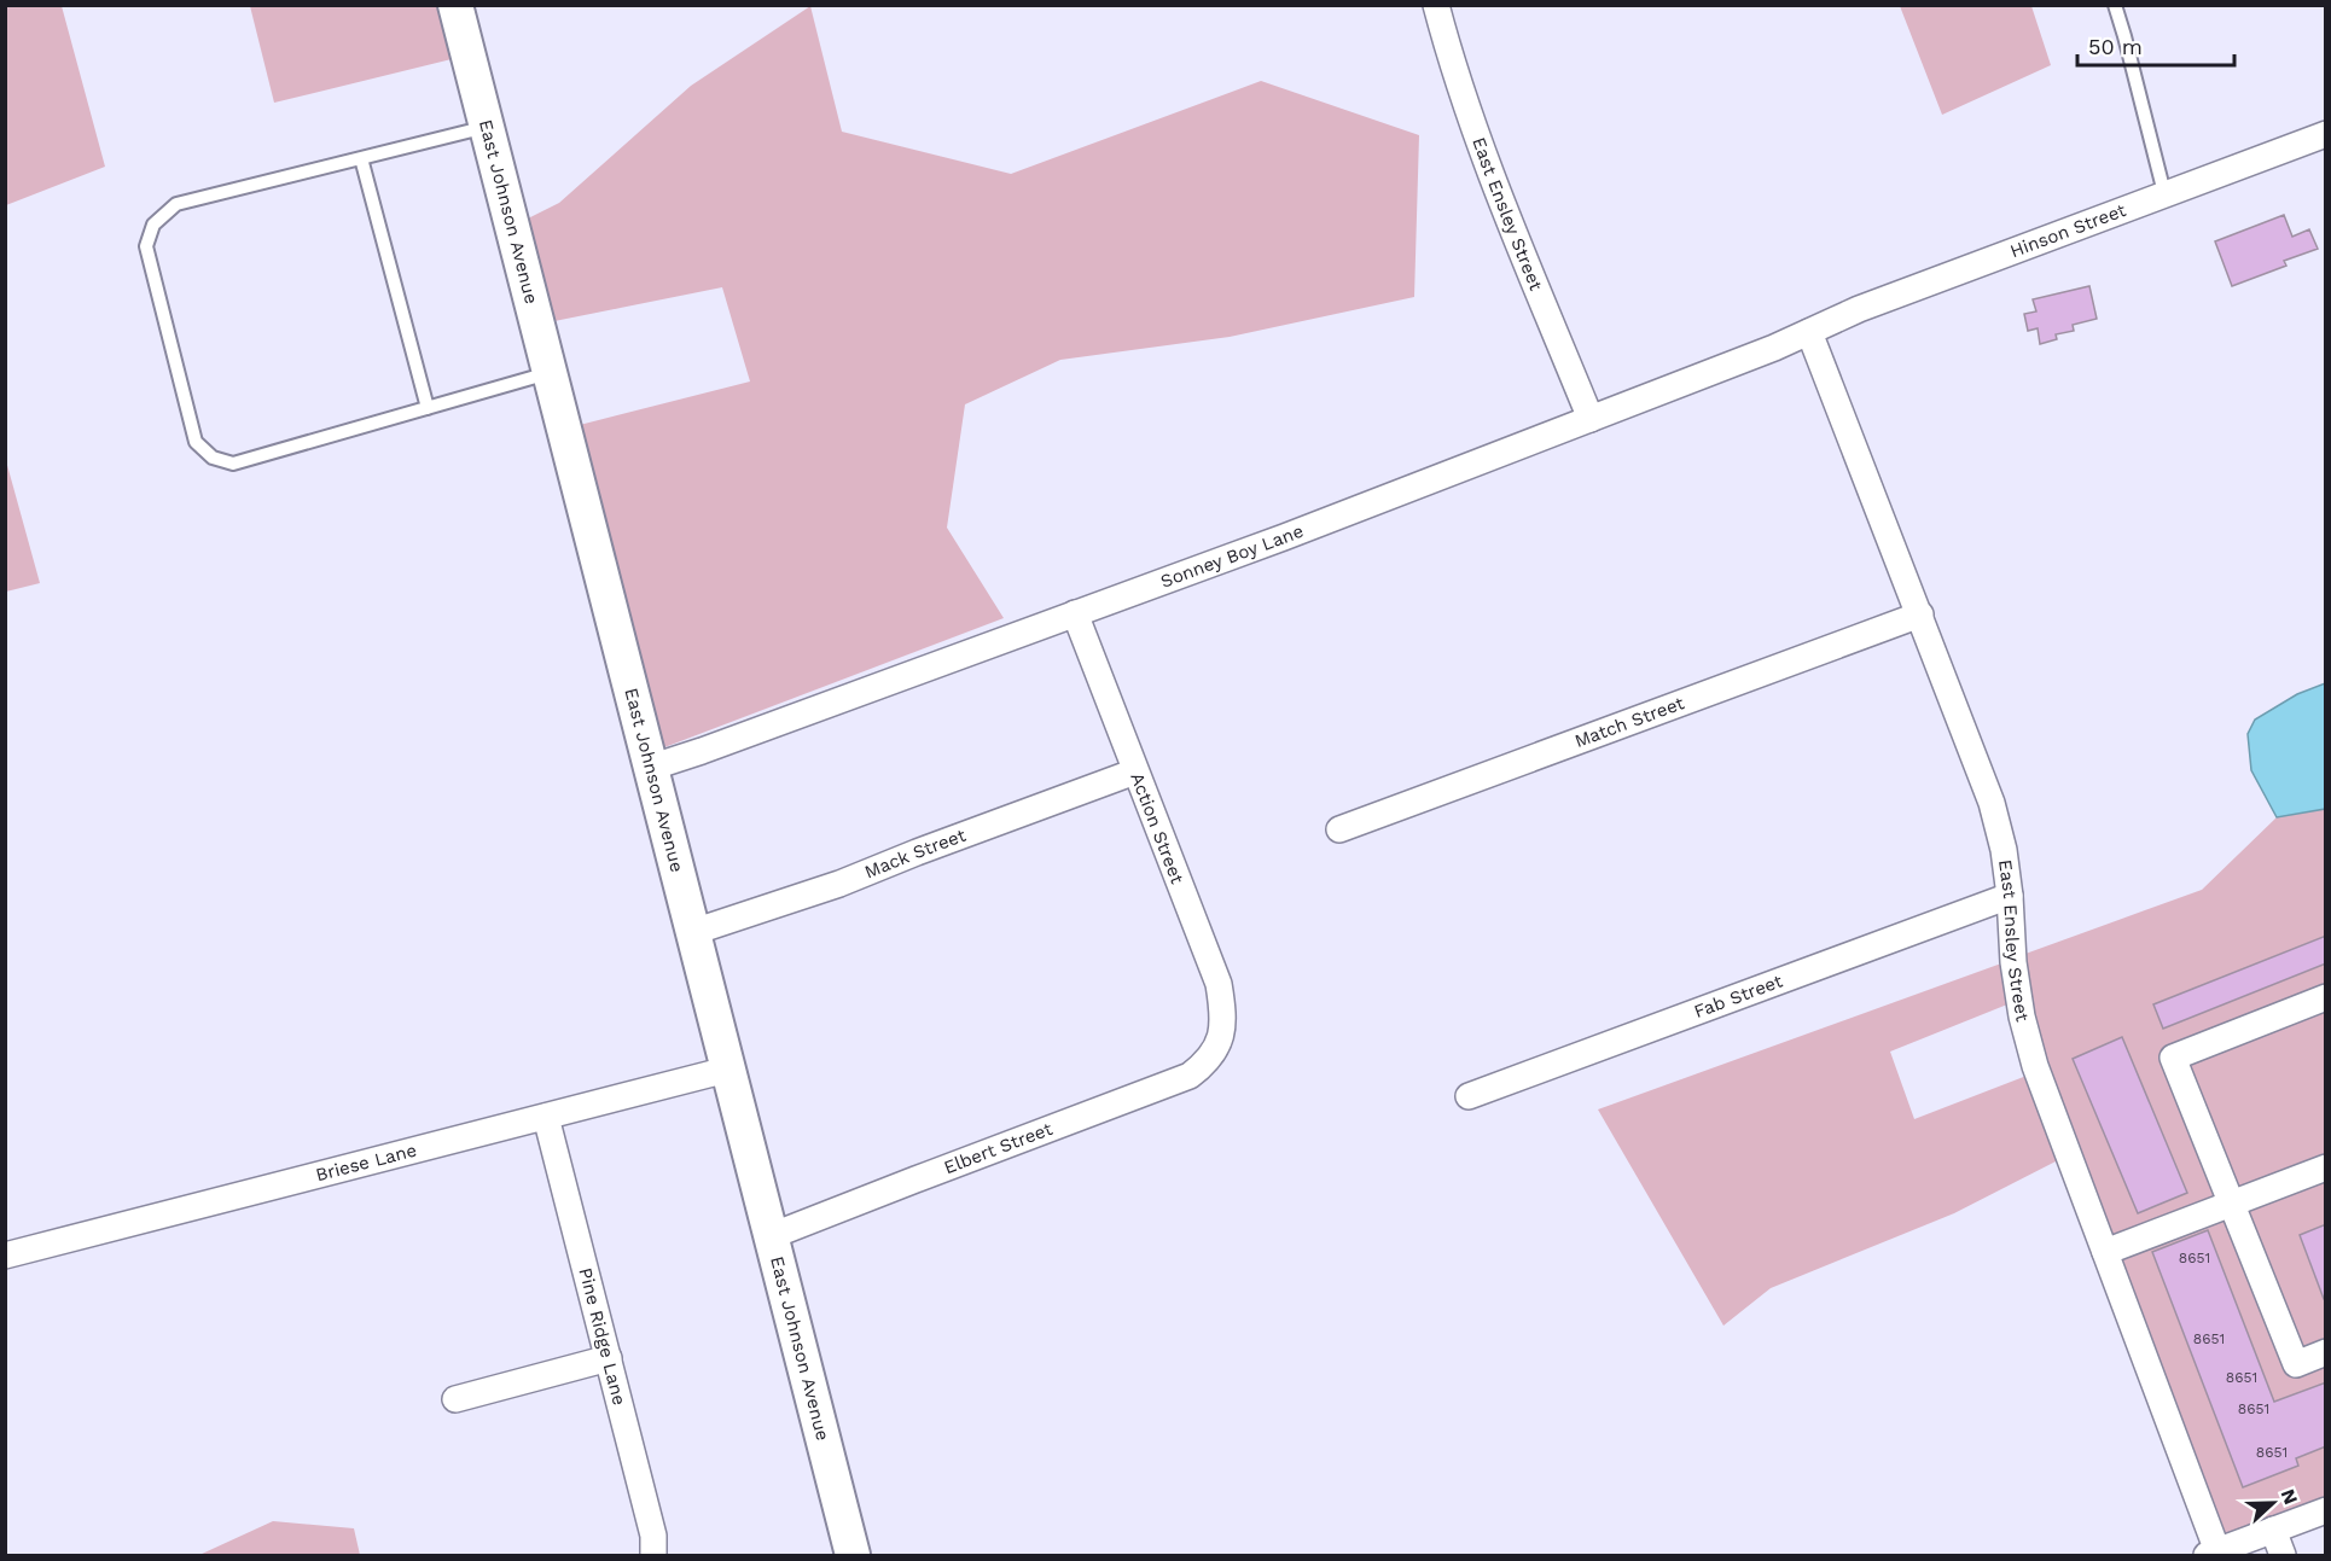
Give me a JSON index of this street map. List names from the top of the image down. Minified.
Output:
{"streets":{"main road":["East Johnson Avenue"],"street":["East Ensley Street","Hinson Street","Sonney Boy Lane","Match Street","Action Street","Mack Street","Fab Street","Elbert Street","Briese Lane","Pine Ridge Lane"]},"crossings":[["East Johnson Avenue","Sonney Boy Lane"],["East Johnson Avenue","Mack Street"],["East Johnson Avenue","Elbert Street"],["East Johnson Avenue","Briese Lane"],["East Ensley Street","Hinson Street"],["East Ensley Street","Sonney Boy Lane"],["East Ensley Street","Match Street"],["East Ensley Street","Fab Street"],["Hinson Street","Sonney Boy Lane"],["Sonney Boy Lane","Action Street"],["Action Street","Mack Street"],["Action Street","Elbert Street"],["Briese Lane","Pine Ridge Lane"]],"house_numbers":["8651","8651","8651","8651","8651"],"scale_bar":"50 m","north":"right"}
